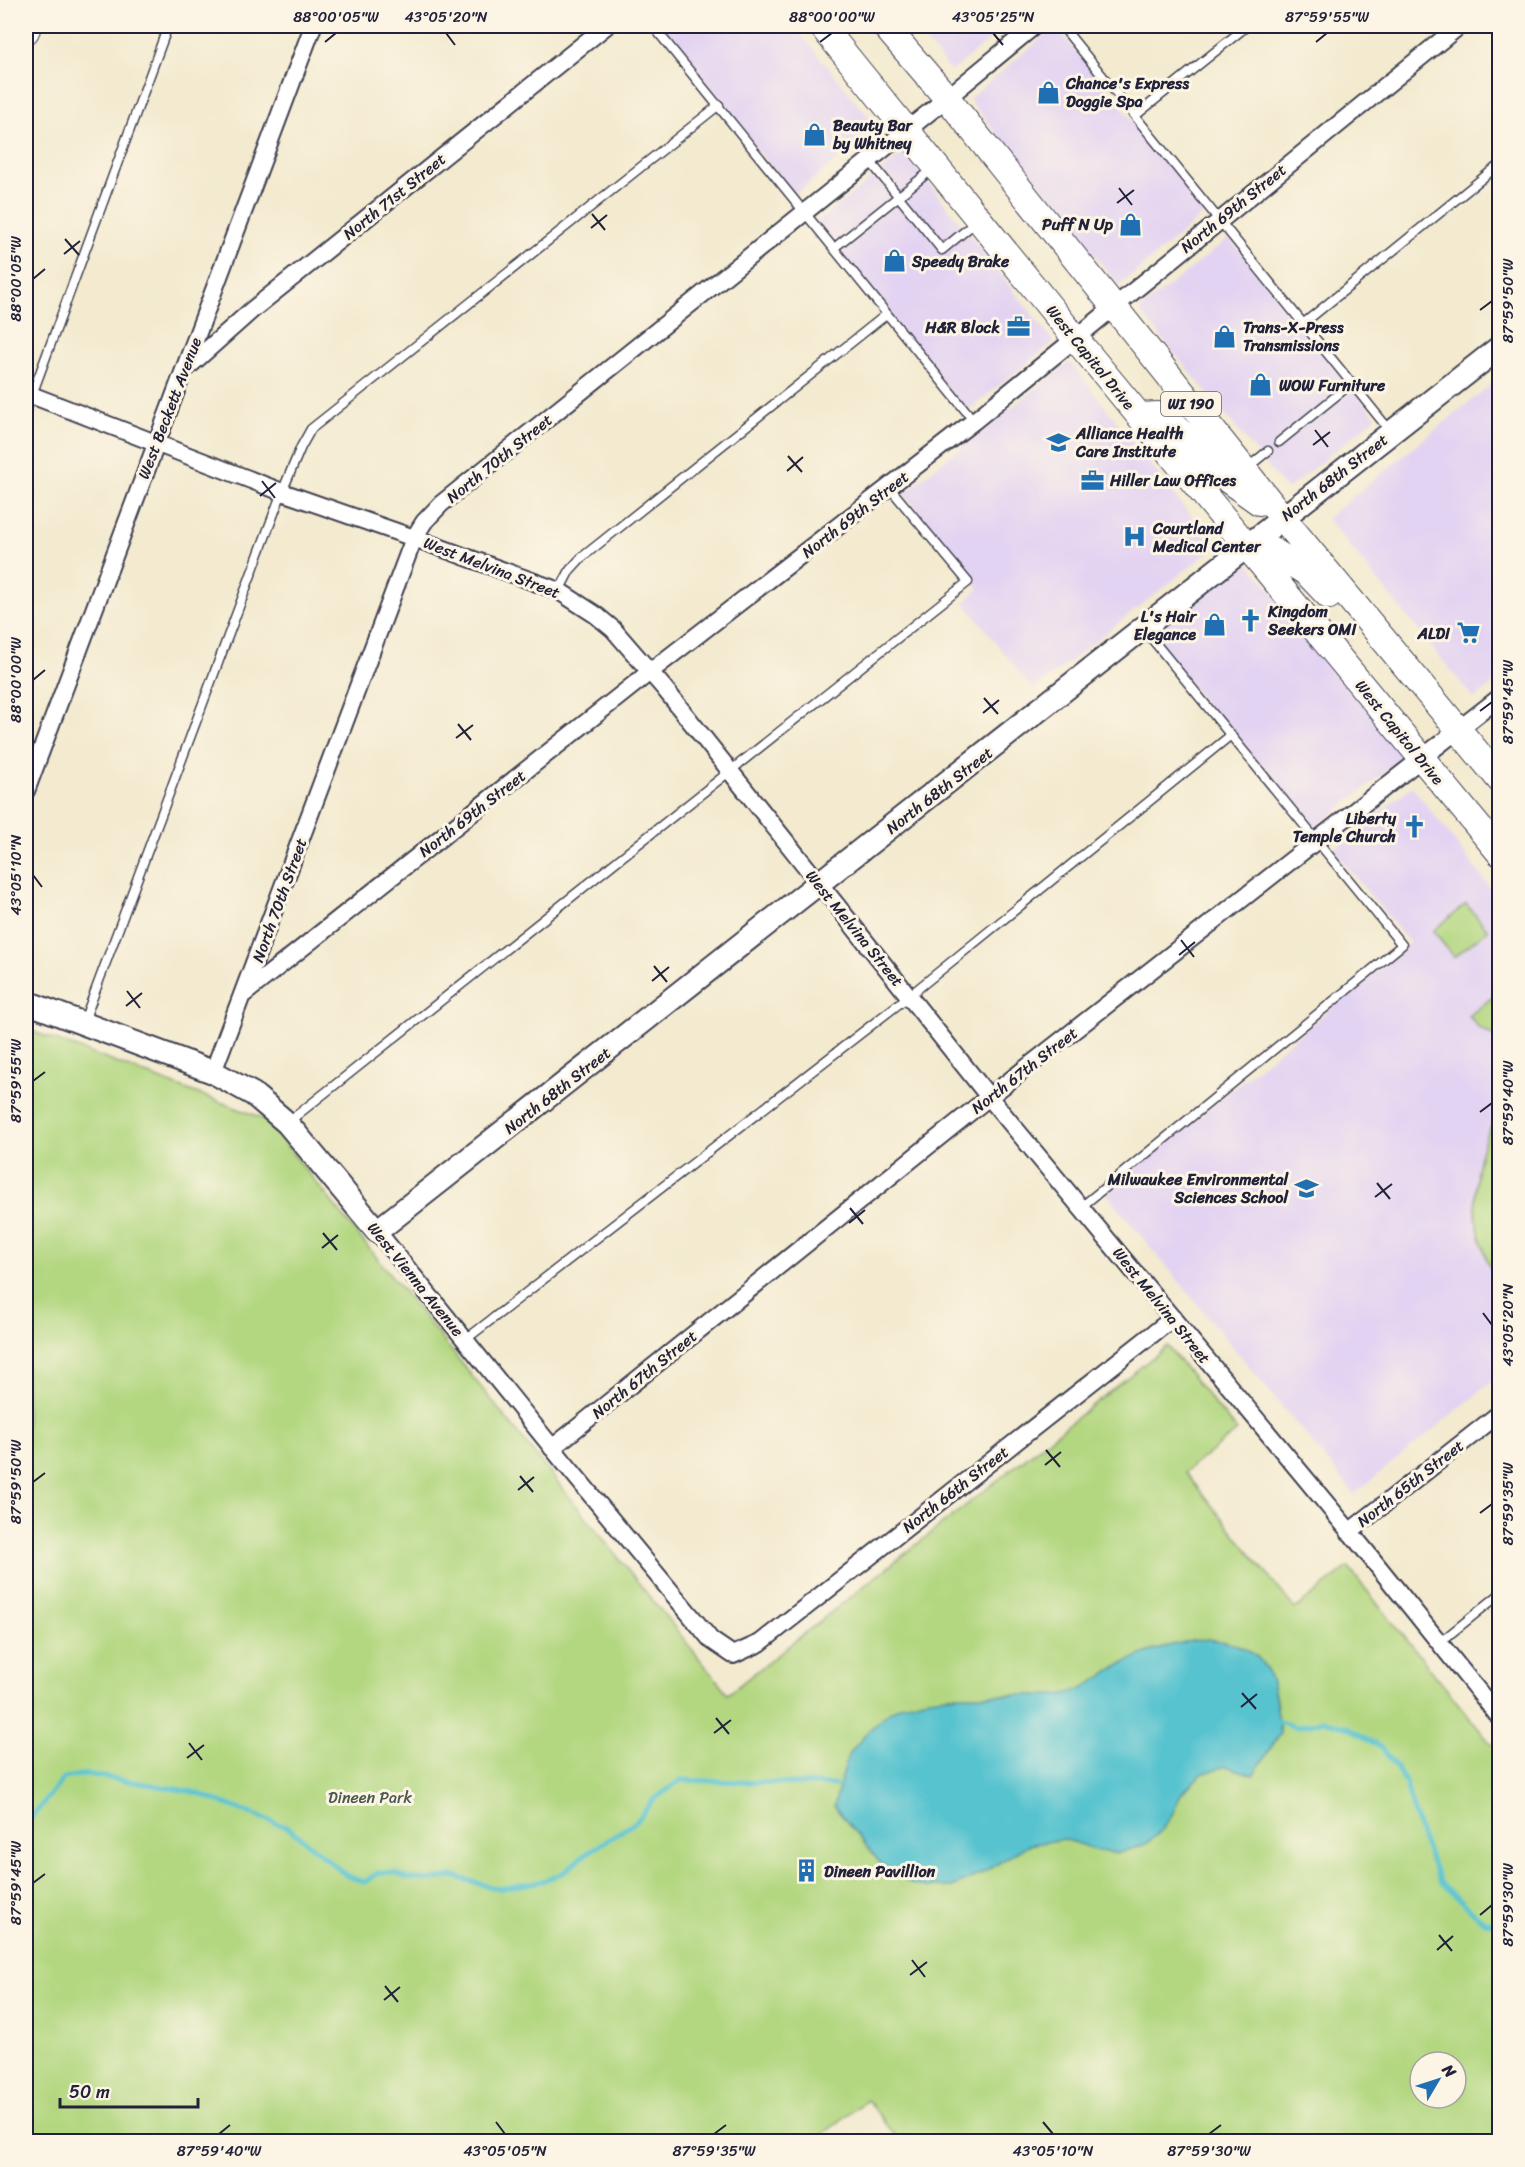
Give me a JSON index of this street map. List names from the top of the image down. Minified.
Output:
{"streets":{"main road":["West Capitol Drive","WI 190"],"street":["North 71st Street","North 69th Street","West Beckett Avenue","North 70th Street","North 68th Street","West Melvina Street","North 67th Street","West Vienna Avenue","North 65th Street","North 66th Street"]},"crossings":[["North 71st Street","West Beckett Avenue"],["North 69th Street","West Capitol Drive"],["North 69th Street","WI 190"],["North 69th Street","North 70th Street"],["North 69th Street","West Melvina Street"],["West Capitol Drive","North 70th Street"],["West Capitol Drive","North 68th Street"],["West Capitol Drive","North 67th Street"],["WI 190","North 70th Street"],["WI 190","North 68th Street"],["WI 190","North 67th Street"],["West Beckett Avenue","West Melvina Street"],["North 70th Street","West Melvina Street"],["North 70th Street","West Vienna Avenue"],["North 68th Street","West Melvina Street"],["North 68th Street","West Vienna Avenue"],["West Melvina Street","North 67th Street"],["West Melvina Street","North 65th Street"],["West Melvina Street","North 66th Street"],["North 67th Street","West Vienna Avenue"],["West Vienna Avenue","North 66th Street"]],"parks":["Dineen Park"],"places":{"shop":["Chance's Express Doggie Spa","Beauty Bar by Whitney","Puff N Up","Speedy Brake","Trans-X-Press Transmissions","WOW Furniture","L's Hair Elegance"],"office":["H&R Block","Hiller Law Offices"],"school or university":["Alliance Health Care Institute","Milwaukee Environmental Sciences School"],"hospital":["Courtland Medical Center"],"church":["Kingdom Seekers OMI","Liberty Temple Church"],"supermarket":["ALDI"],"building":["Dineen Pavillion"]},"scale_bar":"50 m","north":"top right","coordinates":["88°00'05\"W","43°05'20\"N","88°00'00\"W","43°05'25\"N","87°59'55\"W","87°59'50\"W","87°59'45\"W","43°05'10\"N","87°59'40\"W","87°59'35\"W","87°59'30\"W","43°05'05\"N"]}
